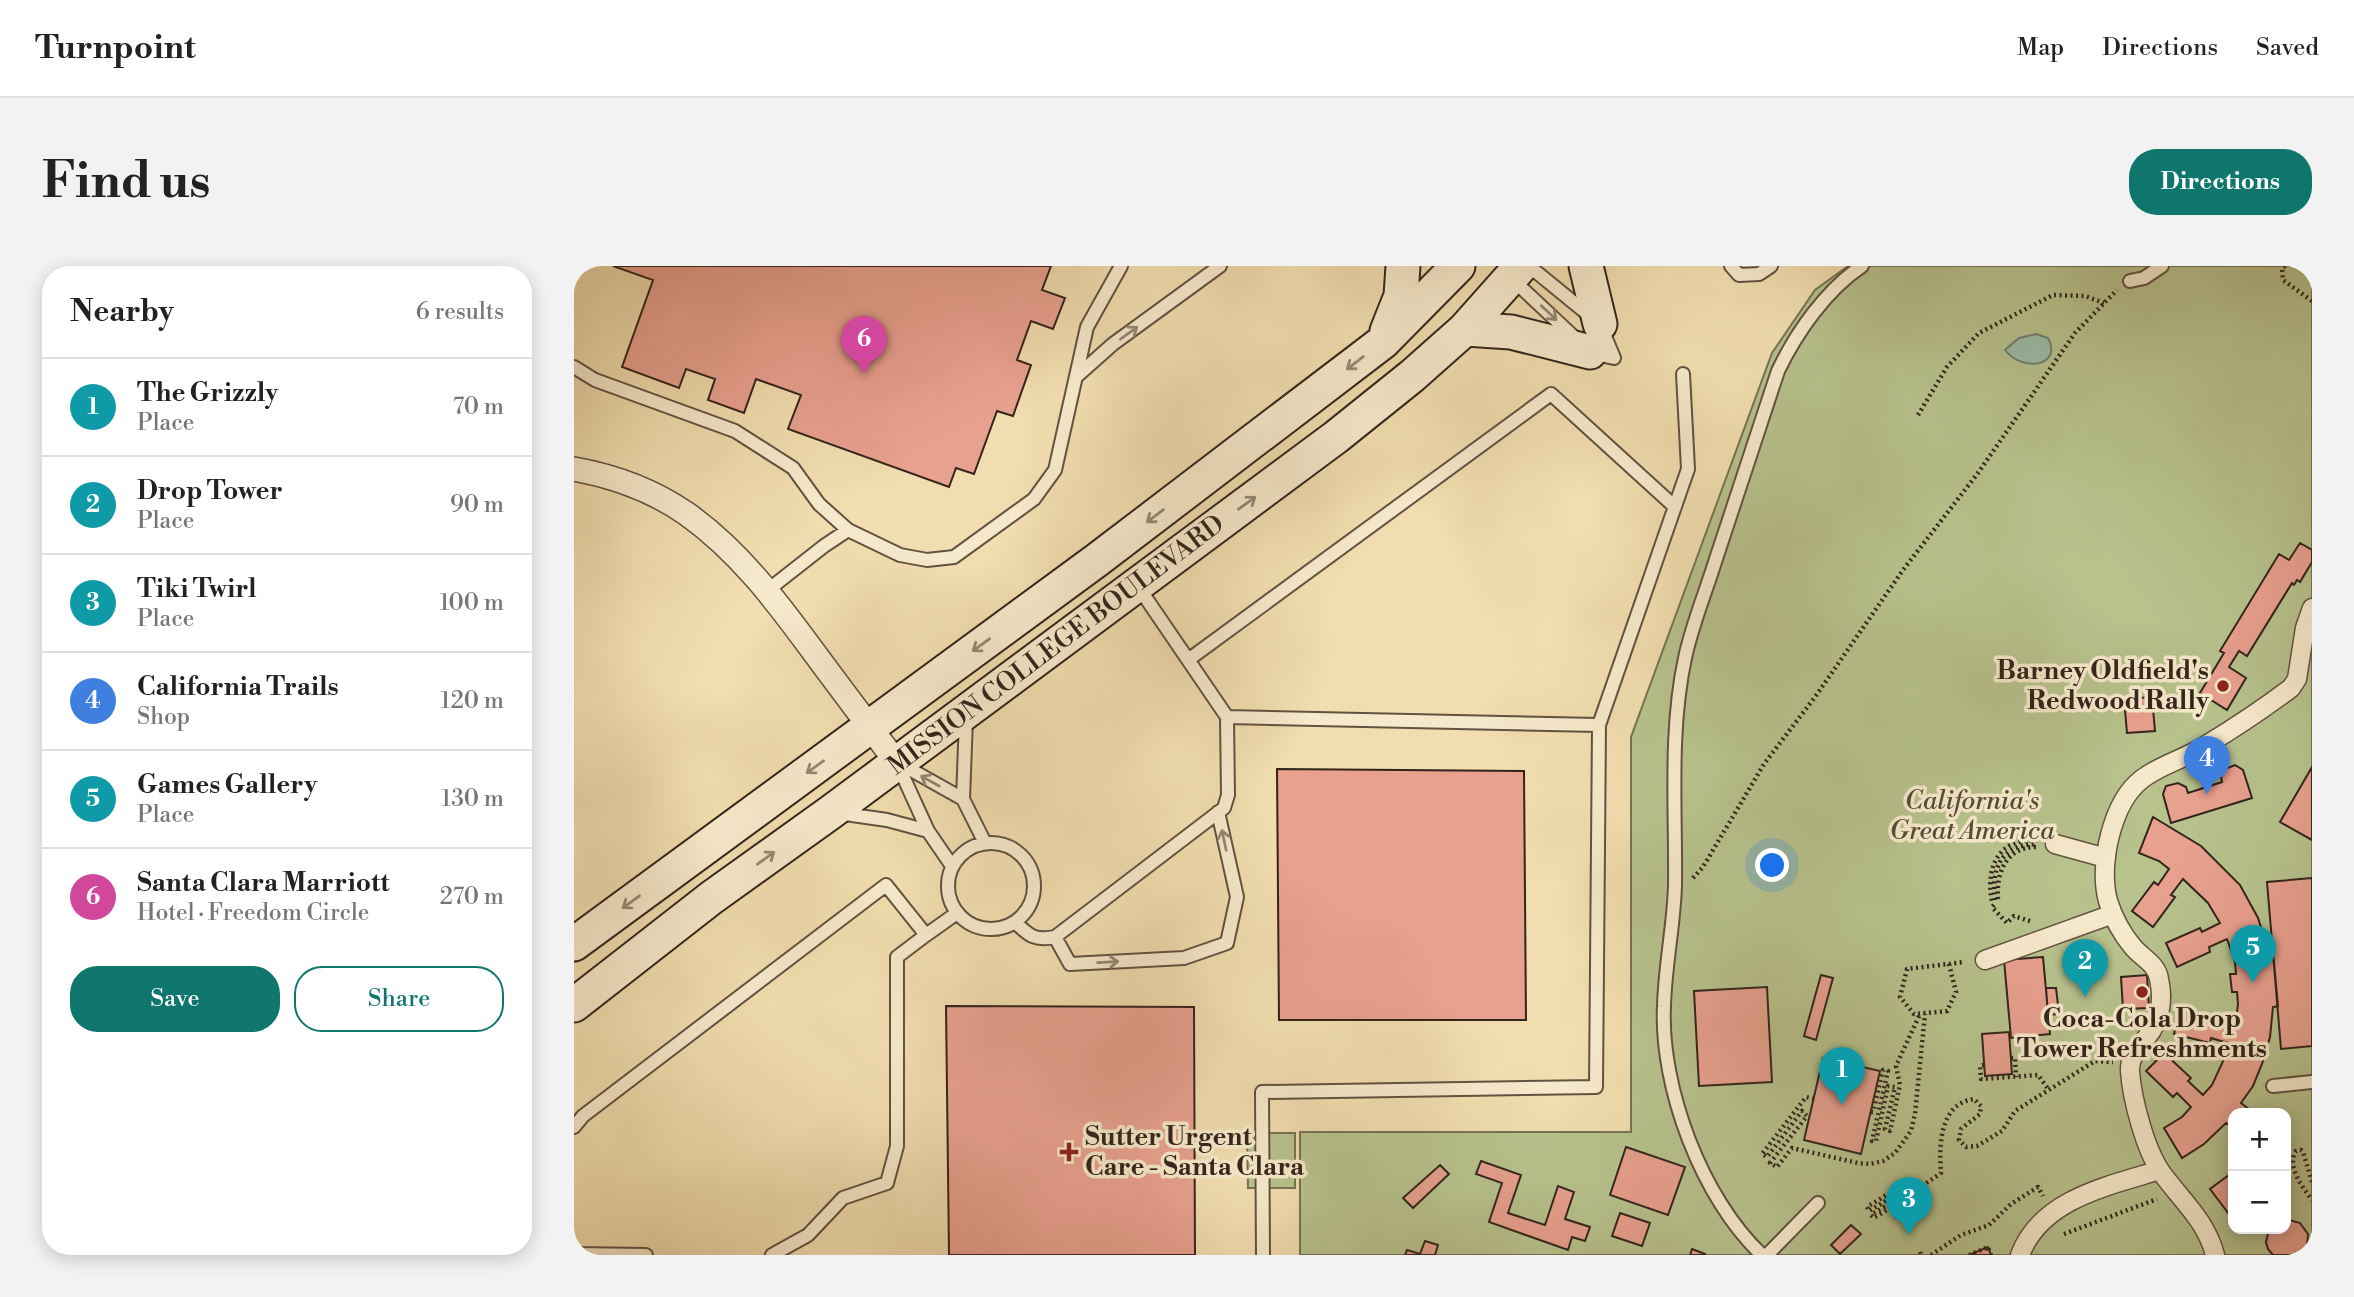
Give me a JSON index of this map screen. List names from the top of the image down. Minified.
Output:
{"streets":{"main road":["MISSION COLLEGE BOULEVARD"]},"parks":["California's Great America"],"places":{"other":["Barney Oldfield's Redwood Rally","Coca-Cola Drop Tower Refreshments"],"health":["Sutter Urgent Care - Santa Clara"]},"page":{"header":"Turnpoint","nav":["Map","Directions","Saved"],"buttons":["Directions",["Save","Share"]],"title":"Find us","heading":["Nearby","6 results"],"pins":["6","4","5","2","1","3"],"list":[{"mark":"1","name":"The Grizzly","note":"Place","value":"70 m"},{"mark":"2","name":"Drop Tower","note":"Place","value":"90 m"},{"mark":"3","name":"Tiki Twirl","note":"Place","value":"100 m"},{"mark":"4","name":"California Trails","note":"Shop","value":"120 m"},{"mark":"5","name":"Games Gallery","note":"Place","value":"130 m"},{"mark":"6","name":"Santa Clara Marriott","note":"Hotel · Freedom Circle","value":"270 m"}],"map_buttons":["+","−"]}}
